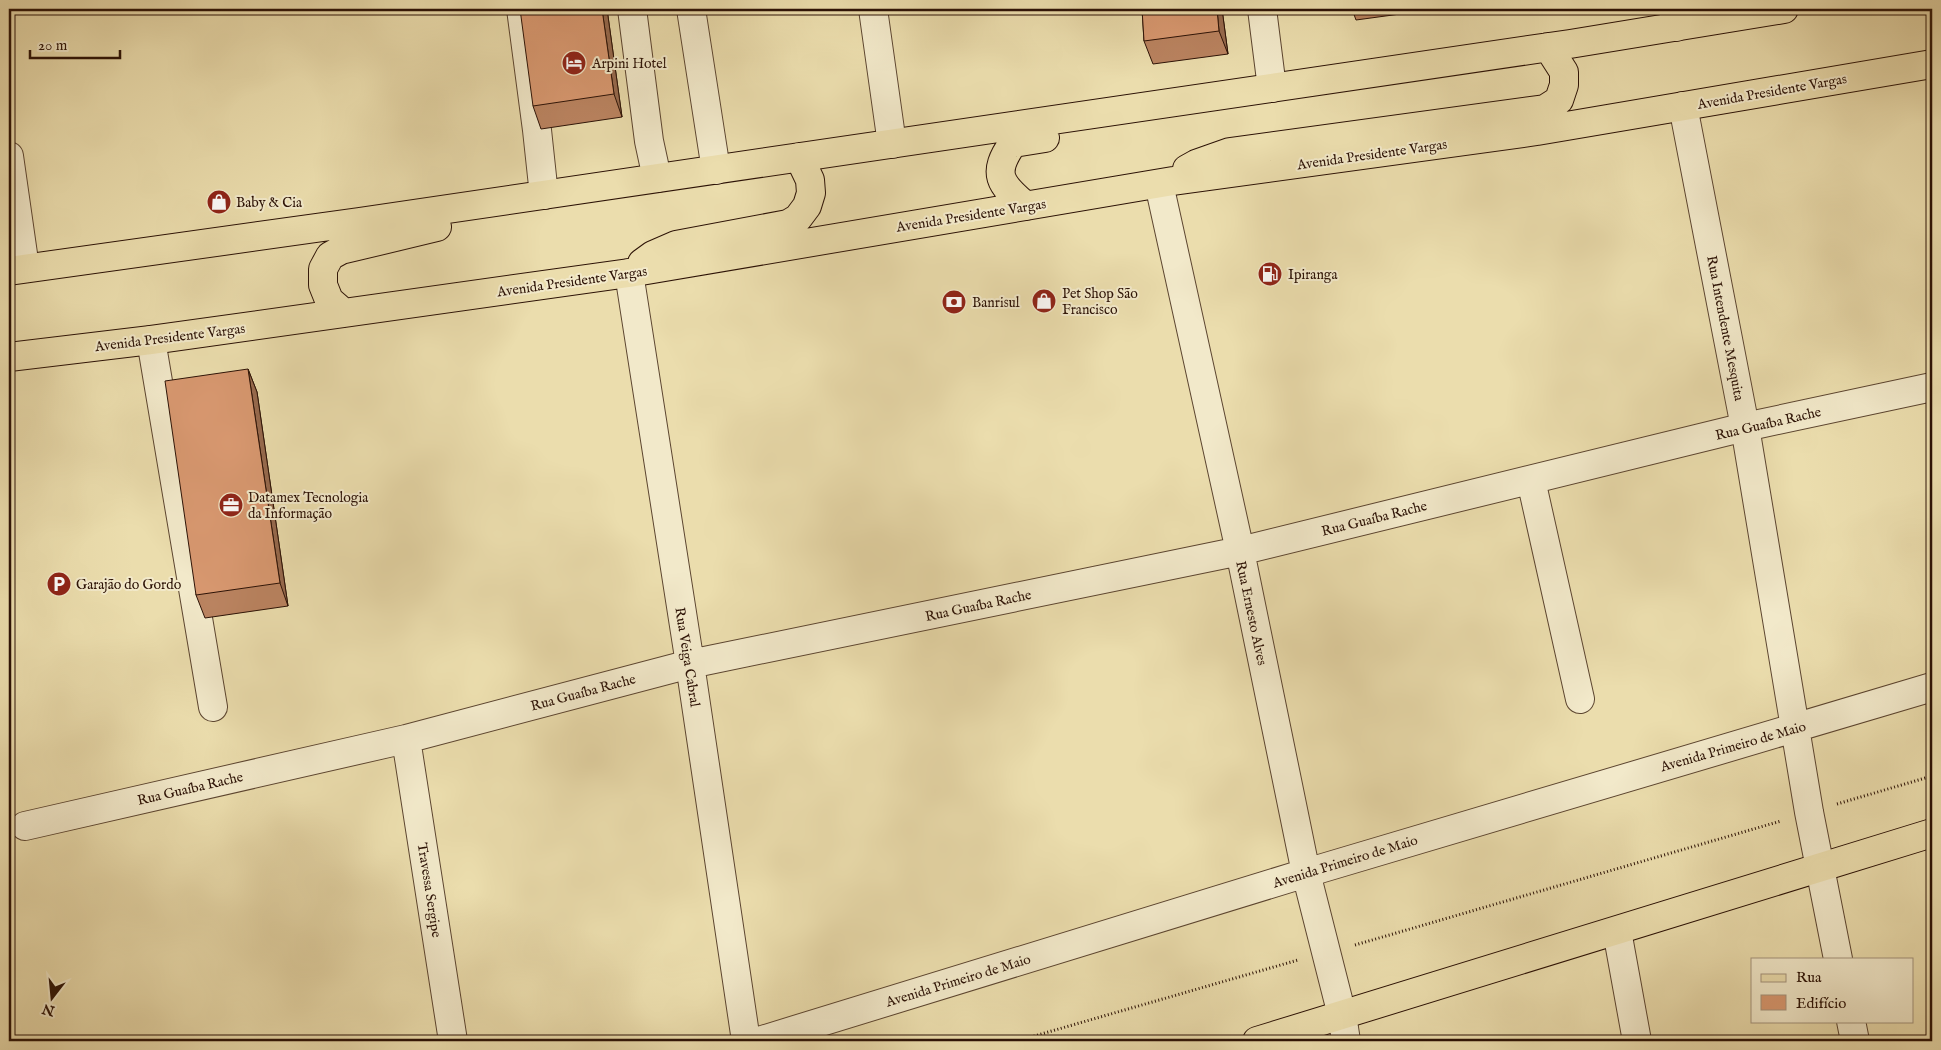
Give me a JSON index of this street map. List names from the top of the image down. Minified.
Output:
{"streets":{"main road":["Avenida Presidente Vargas"],"street":["Rua Intendente Mesquita","Rua Guaíba Rache","Rua Ernesto Alves","Rua Veiga Cabral","Avenida Primeiro de Maio","Travessa Sergipe"]},"crossings":[["Avenida Presidente Vargas","Rua Intendente Mesquita"],["Avenida Presidente Vargas","Rua Ernesto Alves"],["Avenida Presidente Vargas","Rua Veiga Cabral"],["Rua Intendente Mesquita","Rua Guaíba Rache"],["Rua Intendente Mesquita","Avenida Primeiro de Maio"],["Rua Guaíba Rache","Rua Ernesto Alves"],["Rua Guaíba Rache","Rua Veiga Cabral"],["Rua Guaíba Rache","Travessa Sergipe"],["Rua Ernesto Alves","Avenida Primeiro de Maio"]],"places":{"hotel":["Arpini Hotel"],"shop":["Baby & Cia","Pet Shop São Francisco"],"fuel station":["Ipiranga"],"bank":["Banrisul"],"office":["Datamex Tecnologia da Informação"],"parking":["Garajão do Gordo"]},"legend":["Rua","Edifício"],"scale_bar":"20 m","north":"bottom"}
